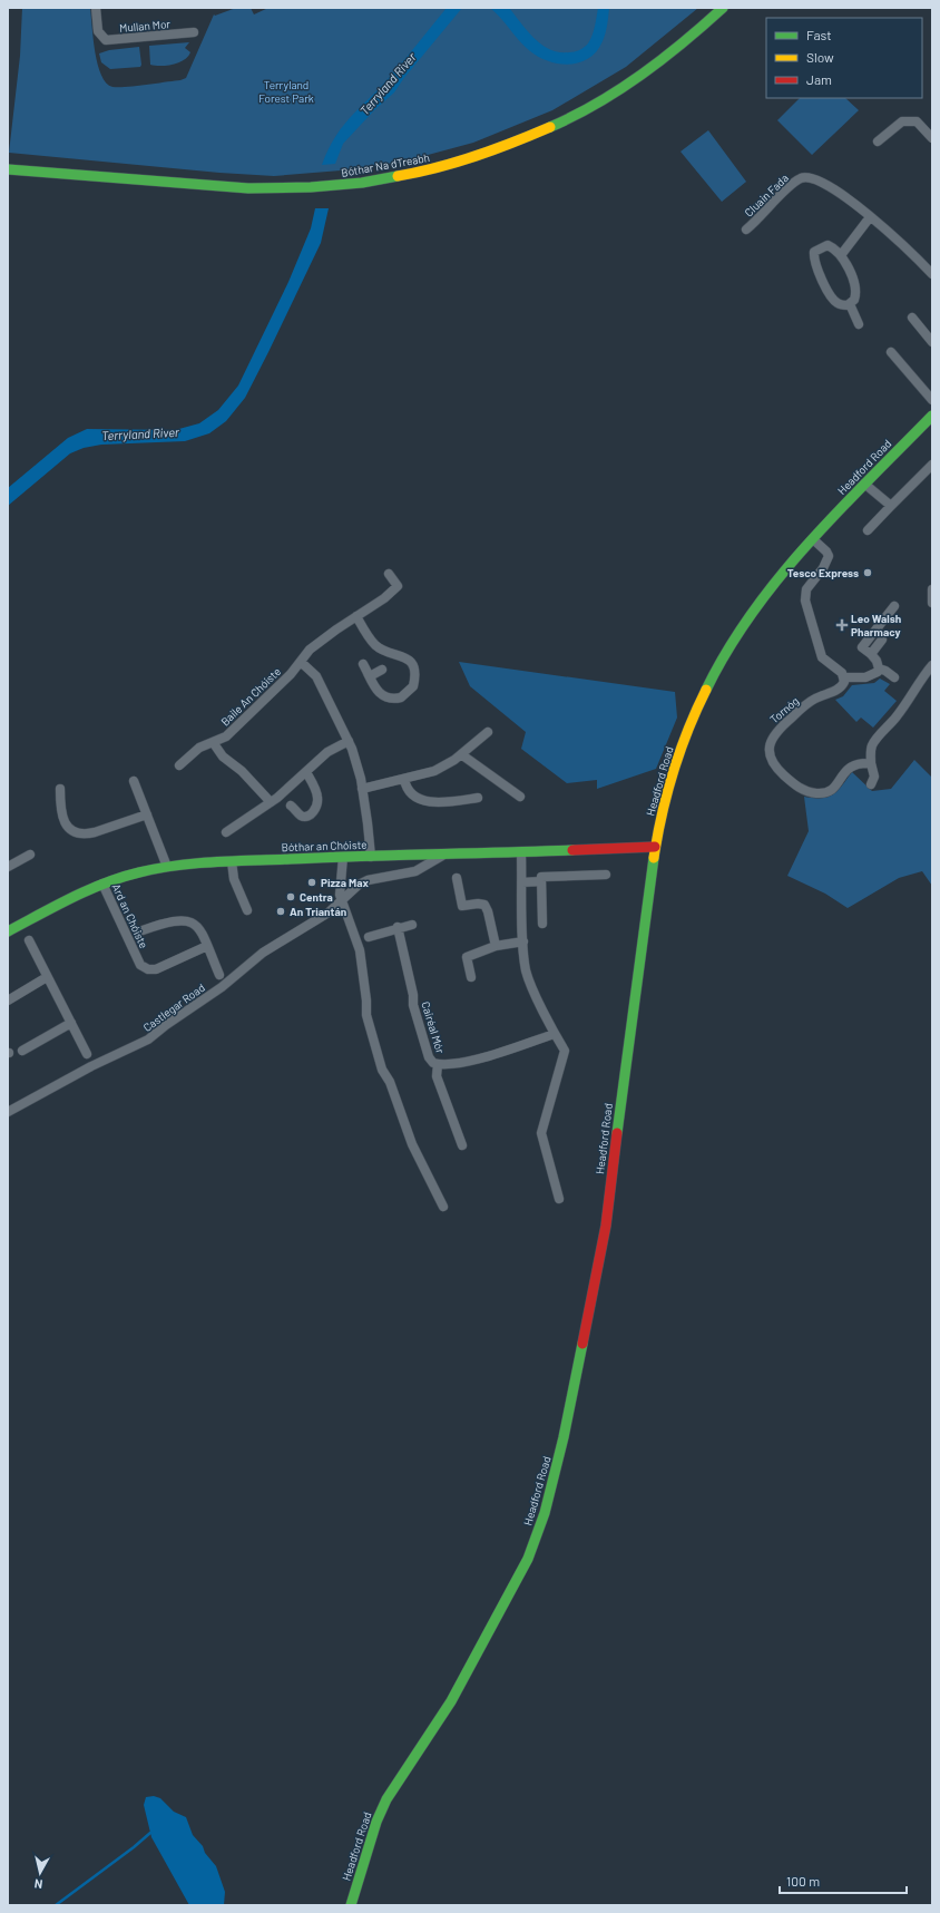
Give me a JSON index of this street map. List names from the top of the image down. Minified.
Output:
{"streets":{"main road":["Bóthar Na dTreabh","Headford Road","Bóthar an Chóiste"],"street":["Mullan Mor","Cluain Fada","Baile An Chóiste","Tornóg","Ard an Chóiste","Castlegar Road","Cairéal Mór"]},"crossings":[["Headford Road","Bóthar an Chóiste"],["Bóthar an Chóiste","Ard an Chóiste"],["Bóthar an Chóiste","Castlegar Road"]],"water":["Terryland River"],"parks":["Terryland Forest Park"],"places":{"other":["Tesco Express","Pizza Max","Centra","An Triantán"],"health":["Leo Walsh Pharmacy"]},"legend":["Fast","Slow","Jam"],"scale_bar":"100 m","north":"bottom"}
